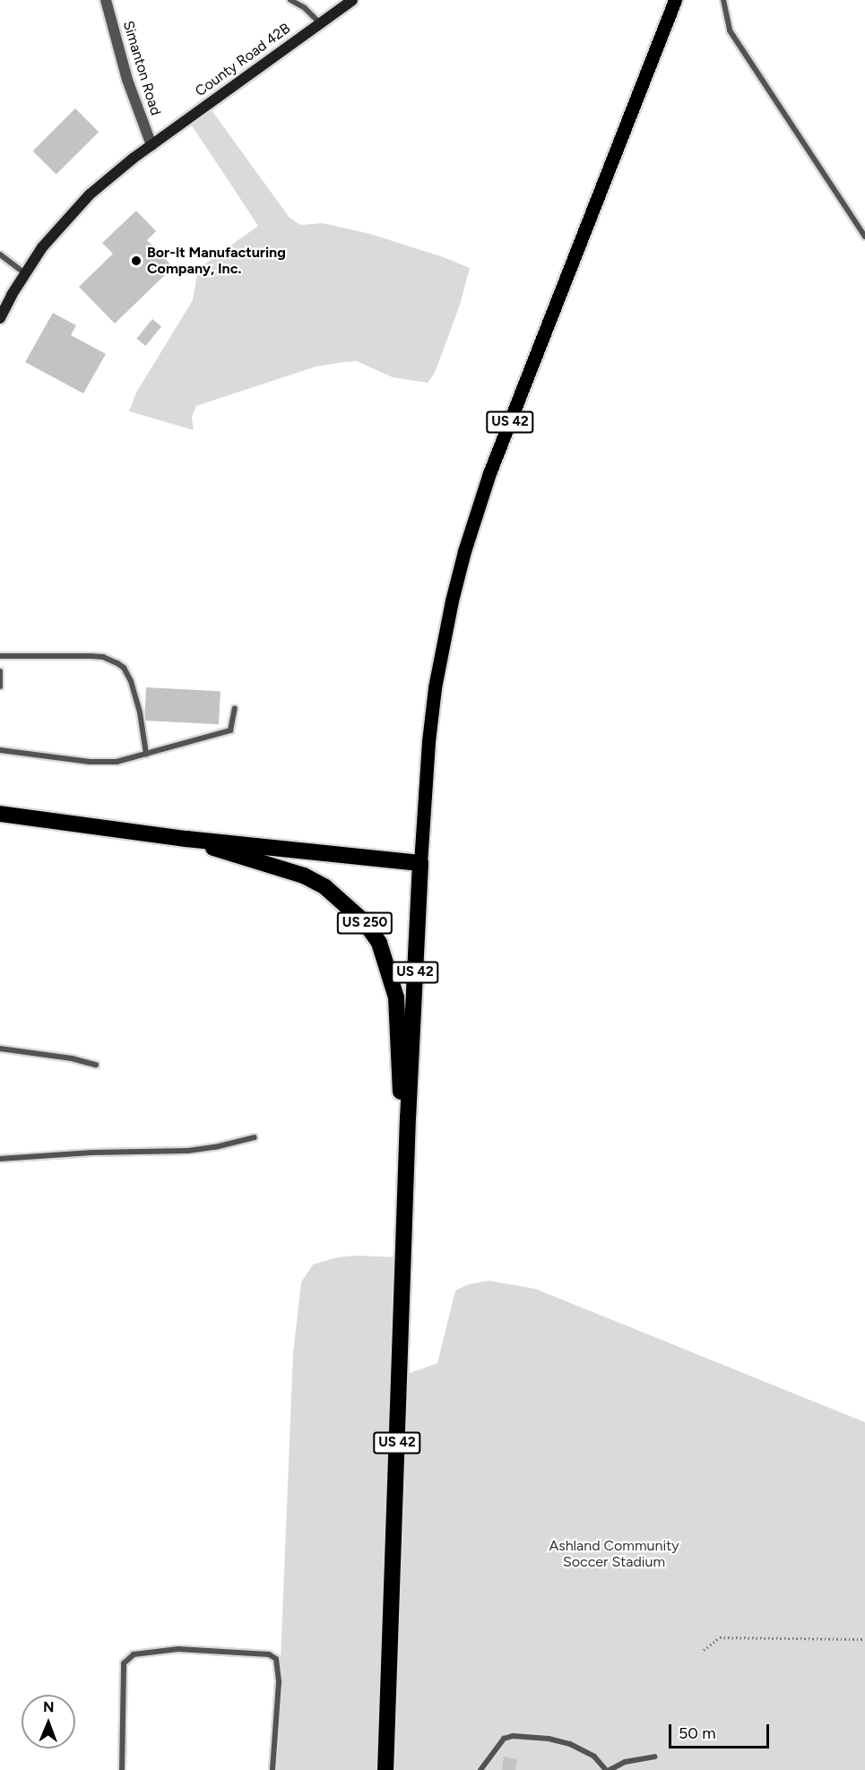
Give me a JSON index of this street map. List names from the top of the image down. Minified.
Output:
{"streets":{"highway":["US 42","US 250"],"main road":["County Road 42B"],"street":["Simanton Road"]},"crossings":[["County Road 42B","Simanton Road"],["US 42","US 250"]],"parks":["Ashland Community Soccer Stadium"],"places":["Bor-It Manufacturing Company, Inc."],"scale_bar":"50 m","north":"top"}
